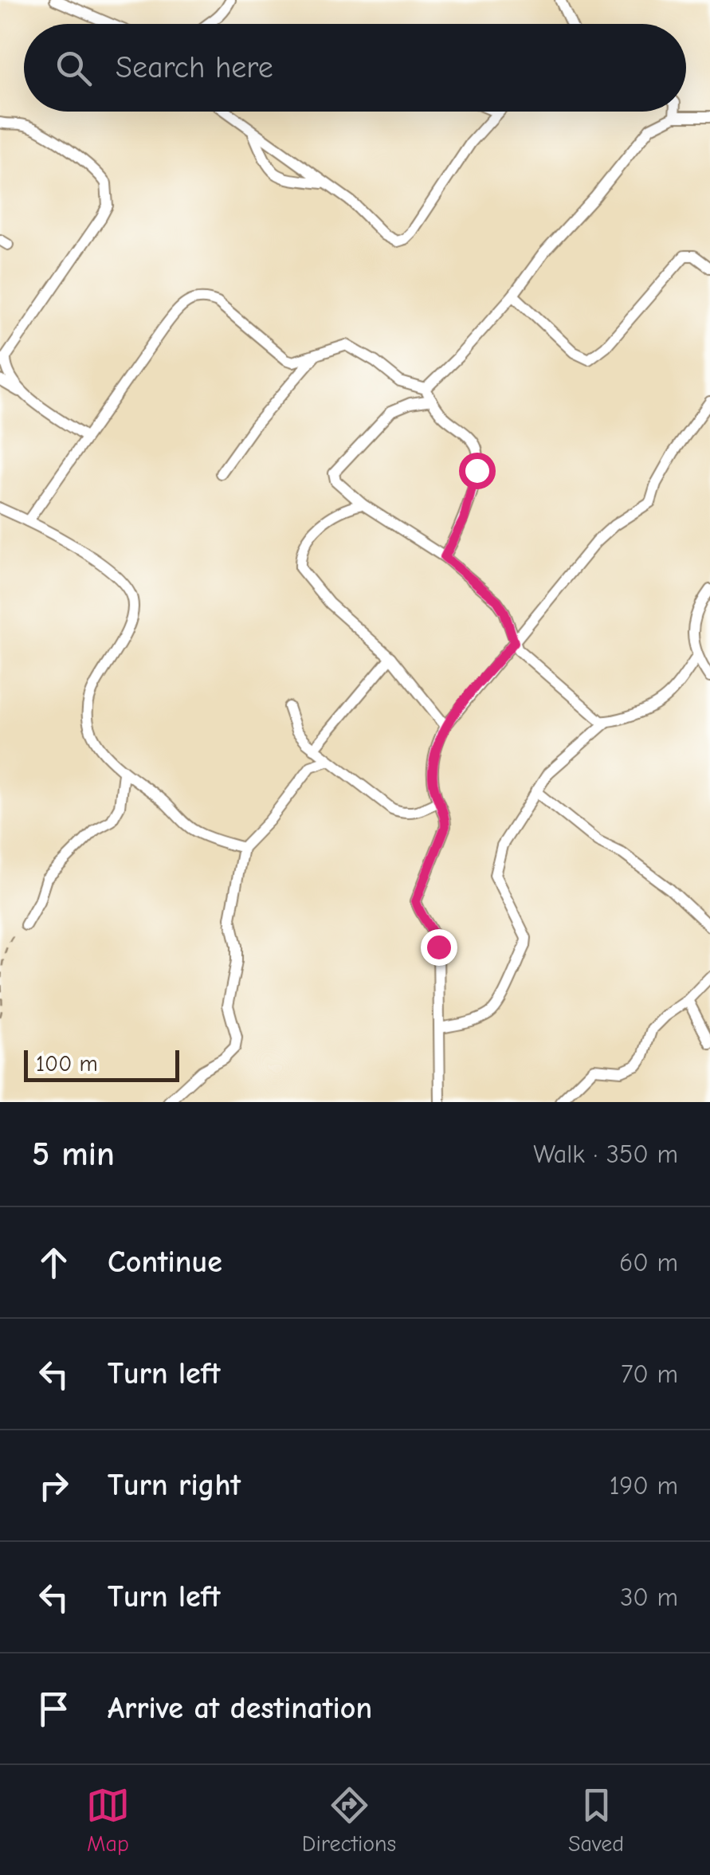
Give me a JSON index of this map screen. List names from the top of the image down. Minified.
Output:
{"scale_bar":"100 m","page":{"search":"Search here","scale":"100 m","heading":["5 min","Walk · 350 m"],"list":[["Continue","60 m"],["Turn left","70 m"],["Turn right","190 m"],["Turn left","30 m"],"Arrive at destination"],"nav":["Map","Directions","Saved"]}}
